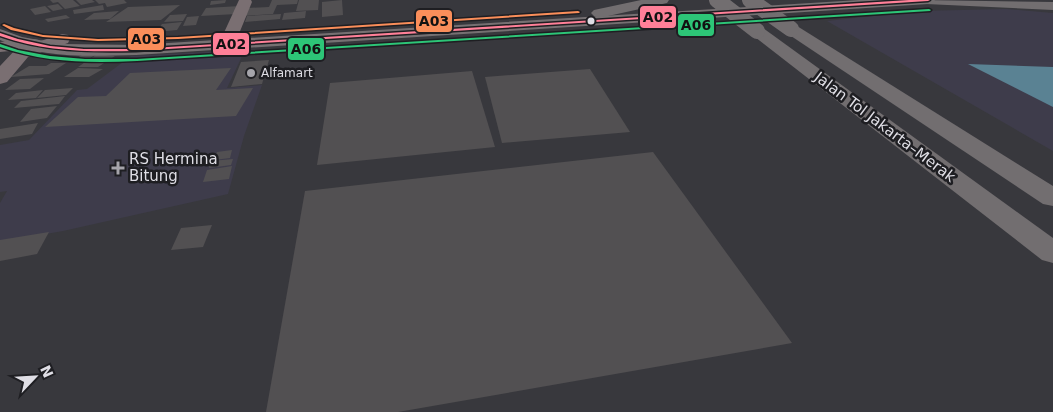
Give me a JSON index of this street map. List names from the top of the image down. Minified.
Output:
{"streets":{"highway":["Jalan Tol Jakarta–Merak"]},"places":{"other":["Alfamart"],"health":["RS Hermina Bitung"]},"lines":["transit line A02","transit line A06","transit line A03"],"north":"top right"}
